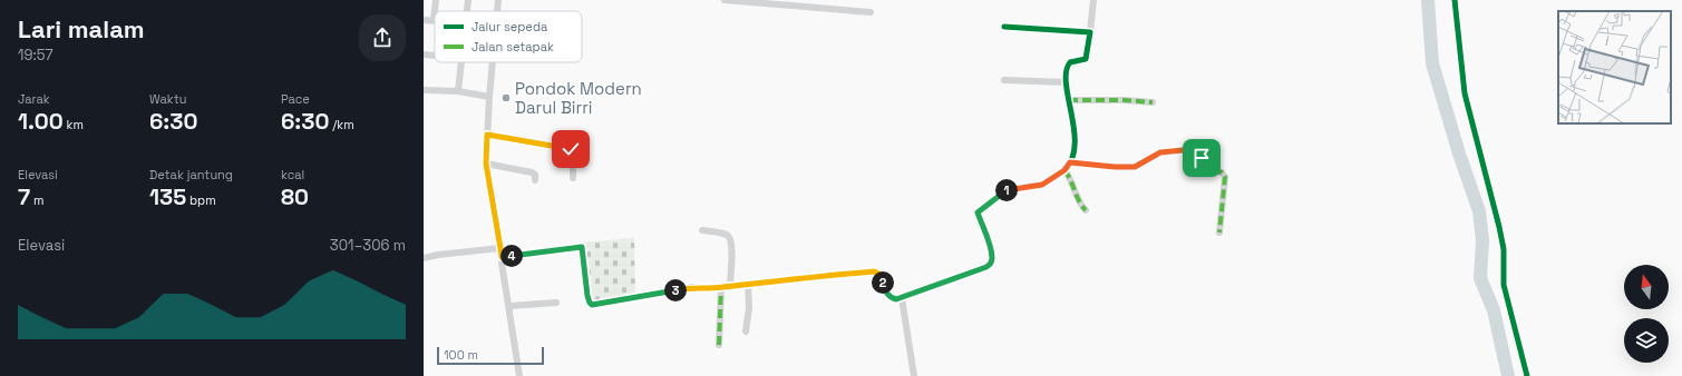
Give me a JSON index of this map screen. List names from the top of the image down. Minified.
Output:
{"places":["Pondok Modern Darul Birri"],"legend":["Jalur sepeda","Jalan setapak"],"scale_bar":"100 m","north":"top","page":{"heading":["Lari malam","19:57"],"stats":[["Jarak","1.00 km"],["Waktu","6:30"],["Pace","6:30 /km"],["Elevasi","7 m"],["Detak jantung","135 bpm"],["kcal","80"]],"pins":["1","4","2","3"],"chart":["Elevasi","301–306 m"],"scale":"100 m"}}
